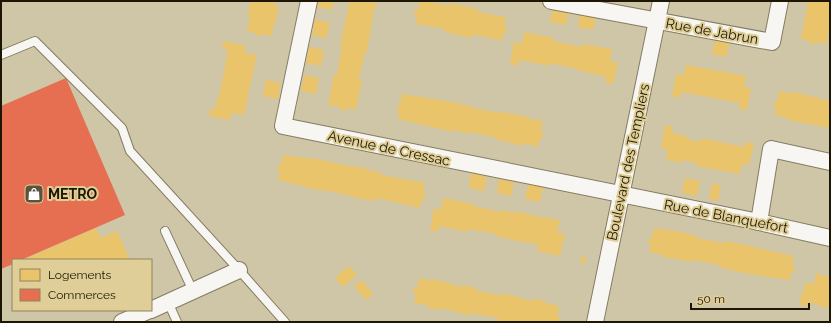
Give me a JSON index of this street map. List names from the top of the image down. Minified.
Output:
{"streets":{"street":["Rue de Jabrun","Avenue de Cressac","Boulevard des Templiers","Rue de Blanquefort"]},"crossings":[["Rue de Jabrun","Boulevard des Templiers"],["Avenue de Cressac","Boulevard des Templiers"],["Avenue de Cressac","Rue de Blanquefort"],["Boulevard des Templiers","Rue de Blanquefort"]],"places":{"shop":["METRO"]},"legend":["Logements","Commerces"],"scale_bar":"50 m"}
